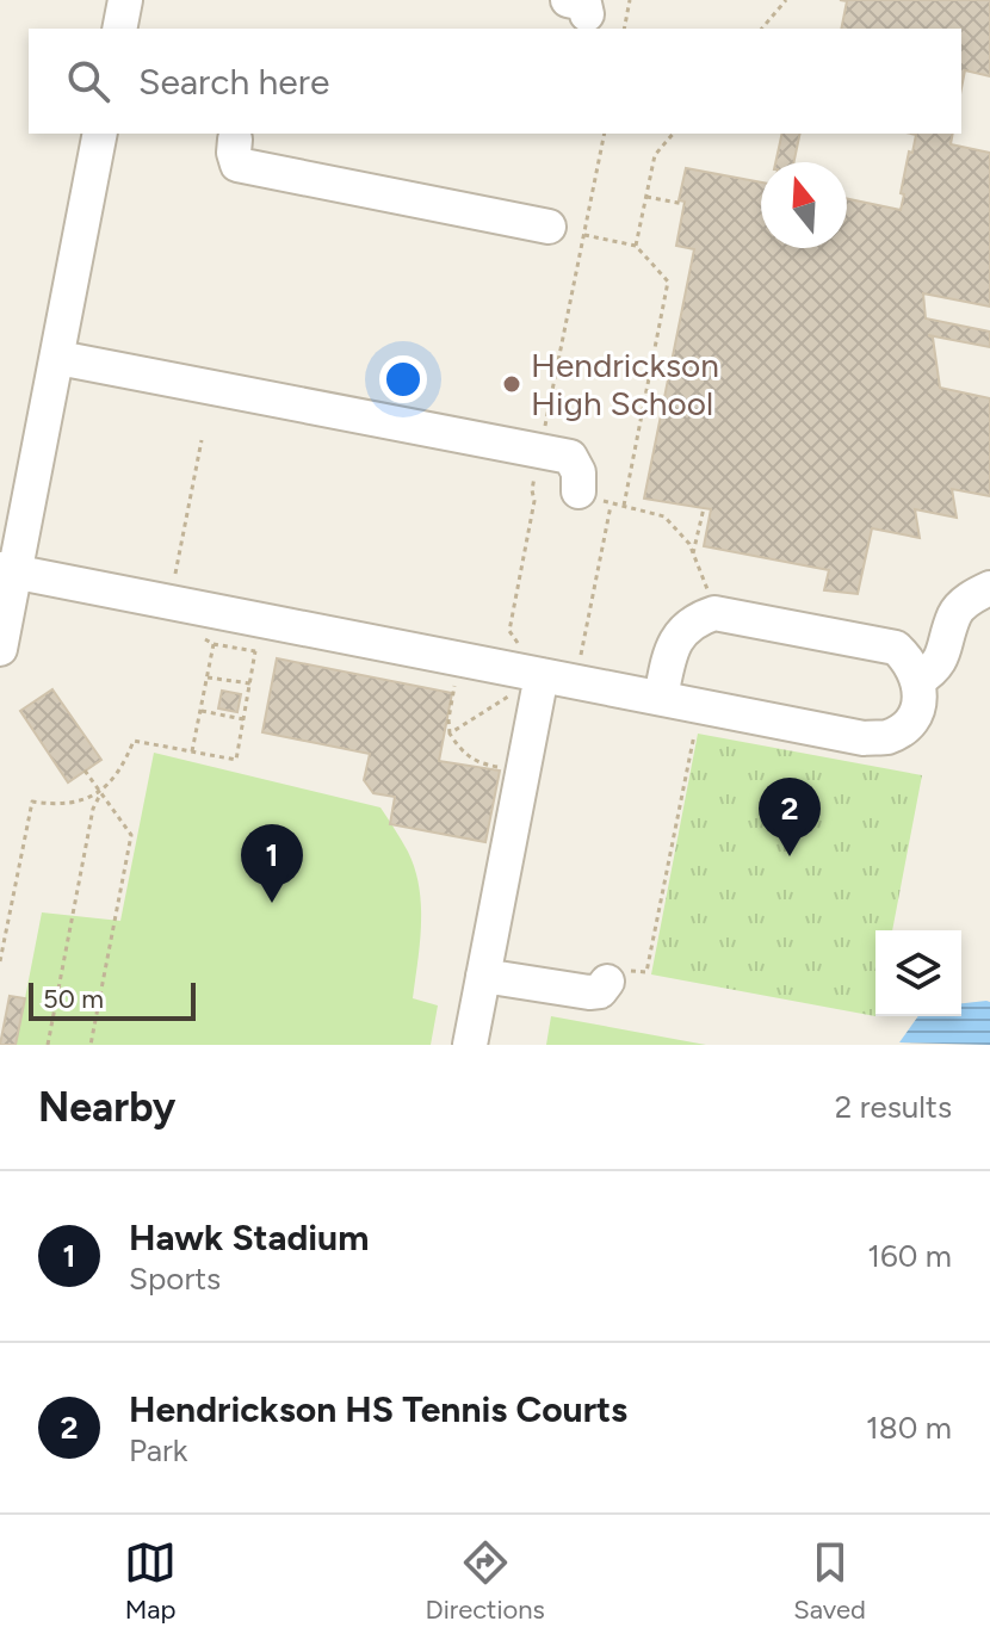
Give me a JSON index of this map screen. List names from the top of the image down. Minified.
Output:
{"places":["Hendrickson High School"],"scale_bar":"50 m","north":"top","page":{"search":"Search here","pins":["2","1"],"scale":"50 m","heading":["Nearby","2 results"],"list":[{"mark":"1","name":"Hawk Stadium","note":"Sports","value":"160 m"},{"mark":"2","name":"Hendrickson HS Tennis Courts","note":"Park","value":"180 m"}],"nav":["Map","Directions","Saved"]}}
